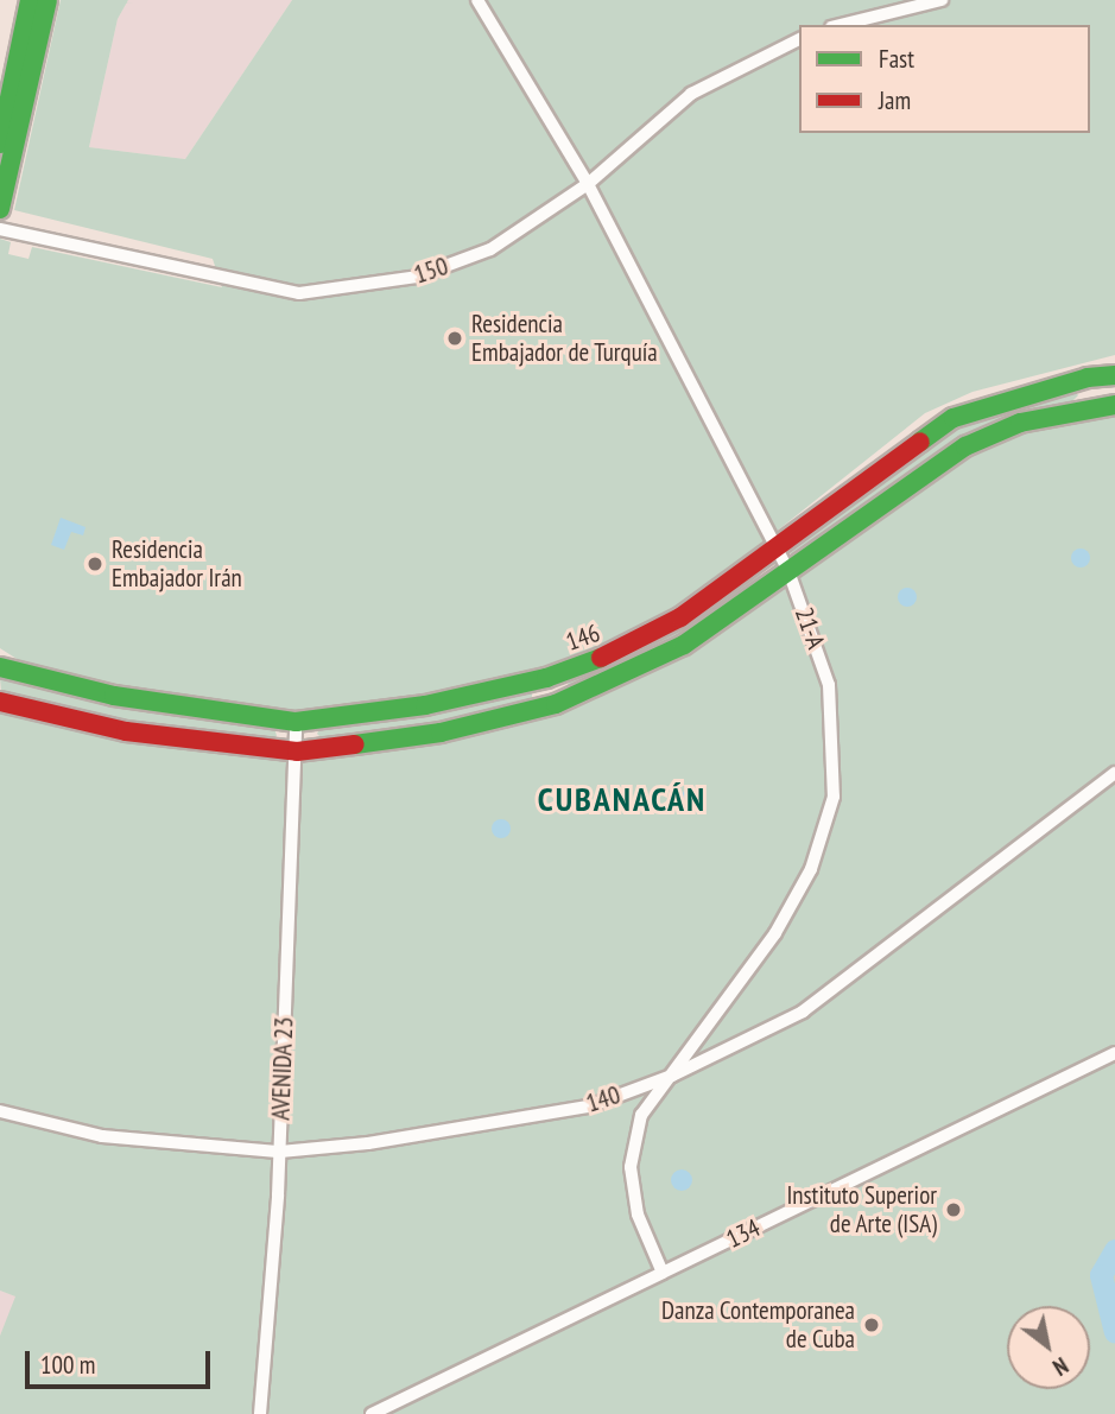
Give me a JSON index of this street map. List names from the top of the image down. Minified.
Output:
{"streets":{"main road":["146"],"street":["150","21-A","AVENIDA 23","140","134"]},"crossings":[["150","21-A"],["21-A","146"],["21-A","140"],["21-A","134"],["146","AVENIDA 23"],["AVENIDA 23","140"]],"districts":["CUBANACÁN"],"places":["Residencia Embajador de Turquía","Residencia Embajador Irán","Instituto Superior de Arte (ISA)","Danza Contemporanea de Cuba"],"legend":["Fast","Jam"],"scale_bar":"100 m","north":"bottom right"}
